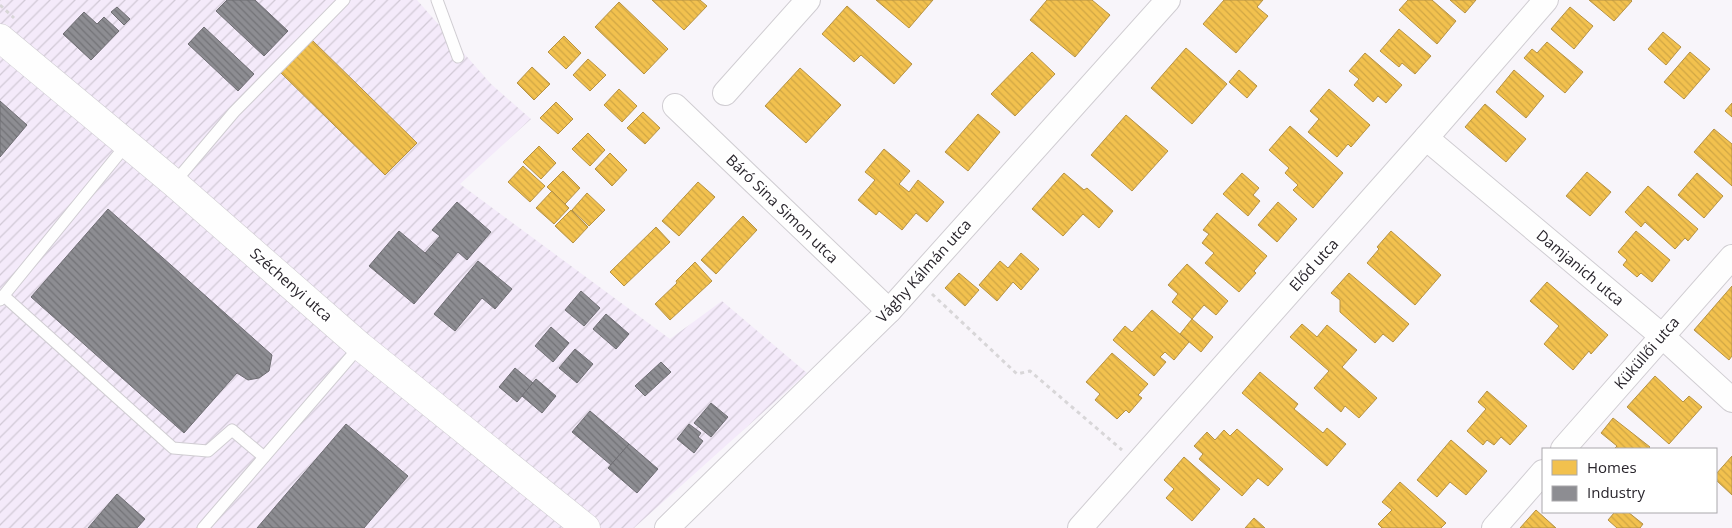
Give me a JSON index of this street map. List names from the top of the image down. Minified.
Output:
{"streets":{"street":["Báró Sina Simon utca","Előd utca","Damjanich utca","Vághy Kálmán utca","Széchenyi utca","Küküllői utca"]},"crossings":[["Báró Sina Simon utca","Vághy Kálmán utca"],["Előd utca","Damjanich utca"],["Damjanich utca","Küküllői utca"]],"legend":["Homes","Industry"]}
